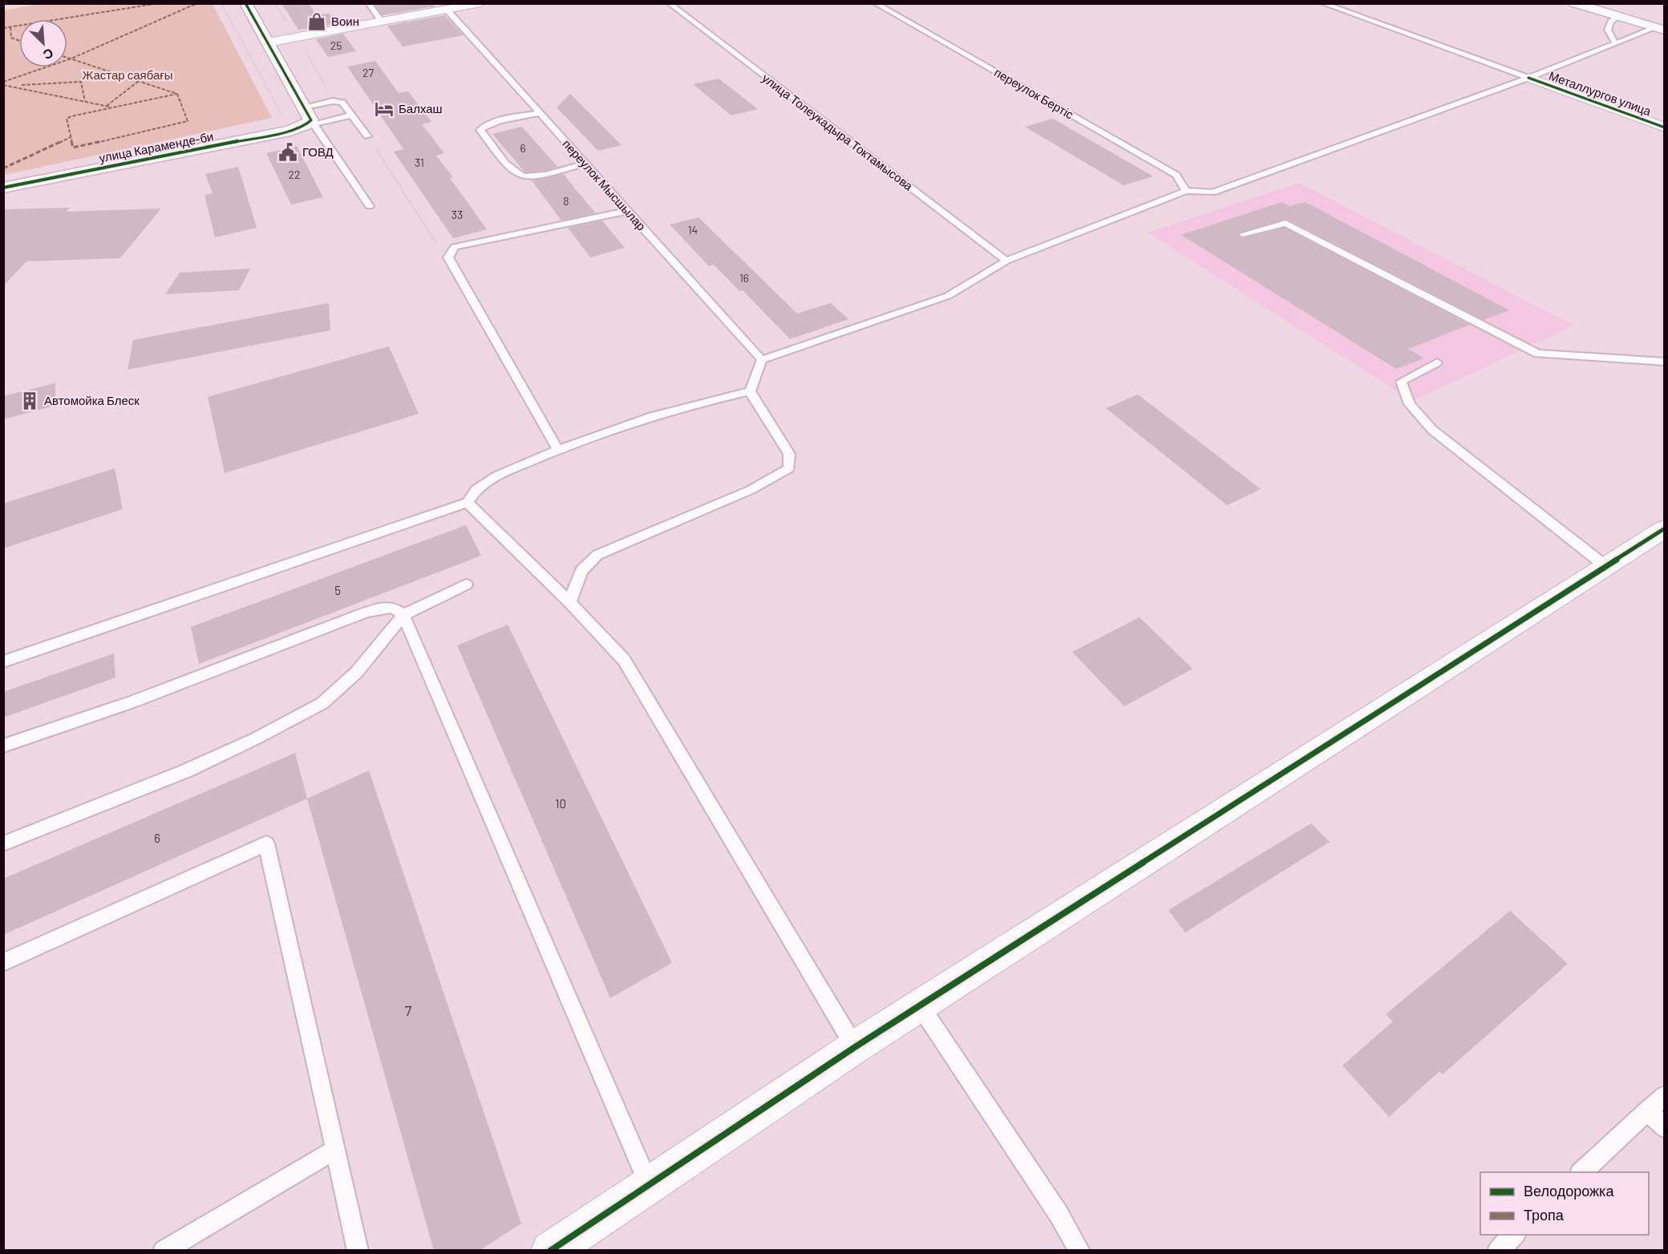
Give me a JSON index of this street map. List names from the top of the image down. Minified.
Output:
{"streets":{"street":["Металлургов улица","улица Караменде-би"],"lane":["переулок Бертіс","улица Толеукадыра Токтамысова","переулок Мысшылар"]},"parks":["Жастар саябағы"],"places":{"shop":["Воин"],"hotel":["Балхаш"],"public building":["ГОВД"],"building":["Автомойка Блеск"]},"house_numbers":["25","27","6","31","22","8","33","14","16","5","10","6","7"],"legend":["Велодорожка","Тропа"],"north":"bottom right"}
